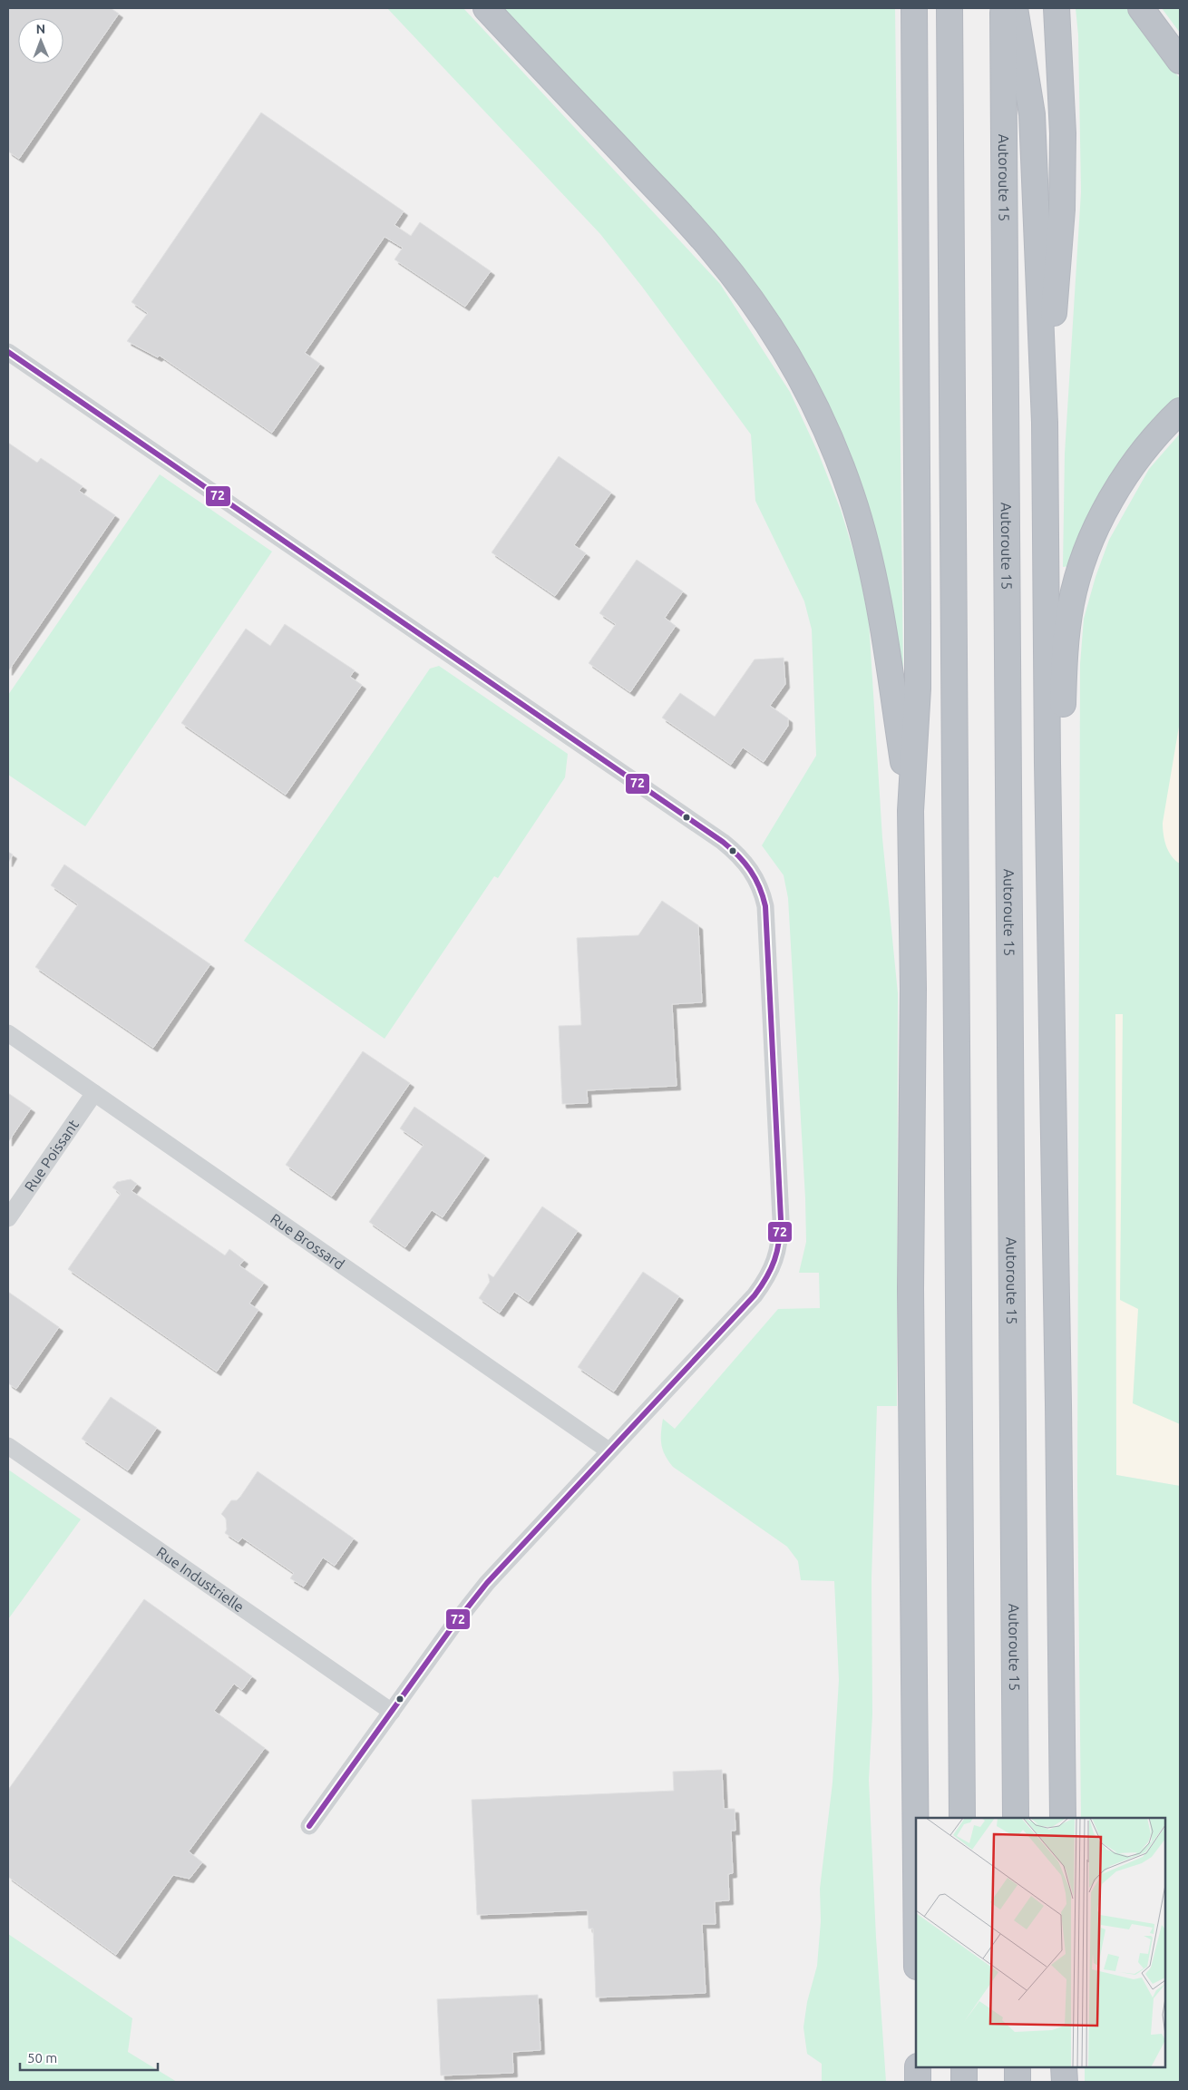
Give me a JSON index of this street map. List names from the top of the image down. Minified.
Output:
{"streets":{"highway":["Autoroute 15"],"street":["Rue Poissant","Rue Brossard","Rue Industrielle"]},"crossings":[["Rue Poissant","Rue Brossard"]],"lines":["transit line 72"],"scale_bar":"50 m","north":"top"}
